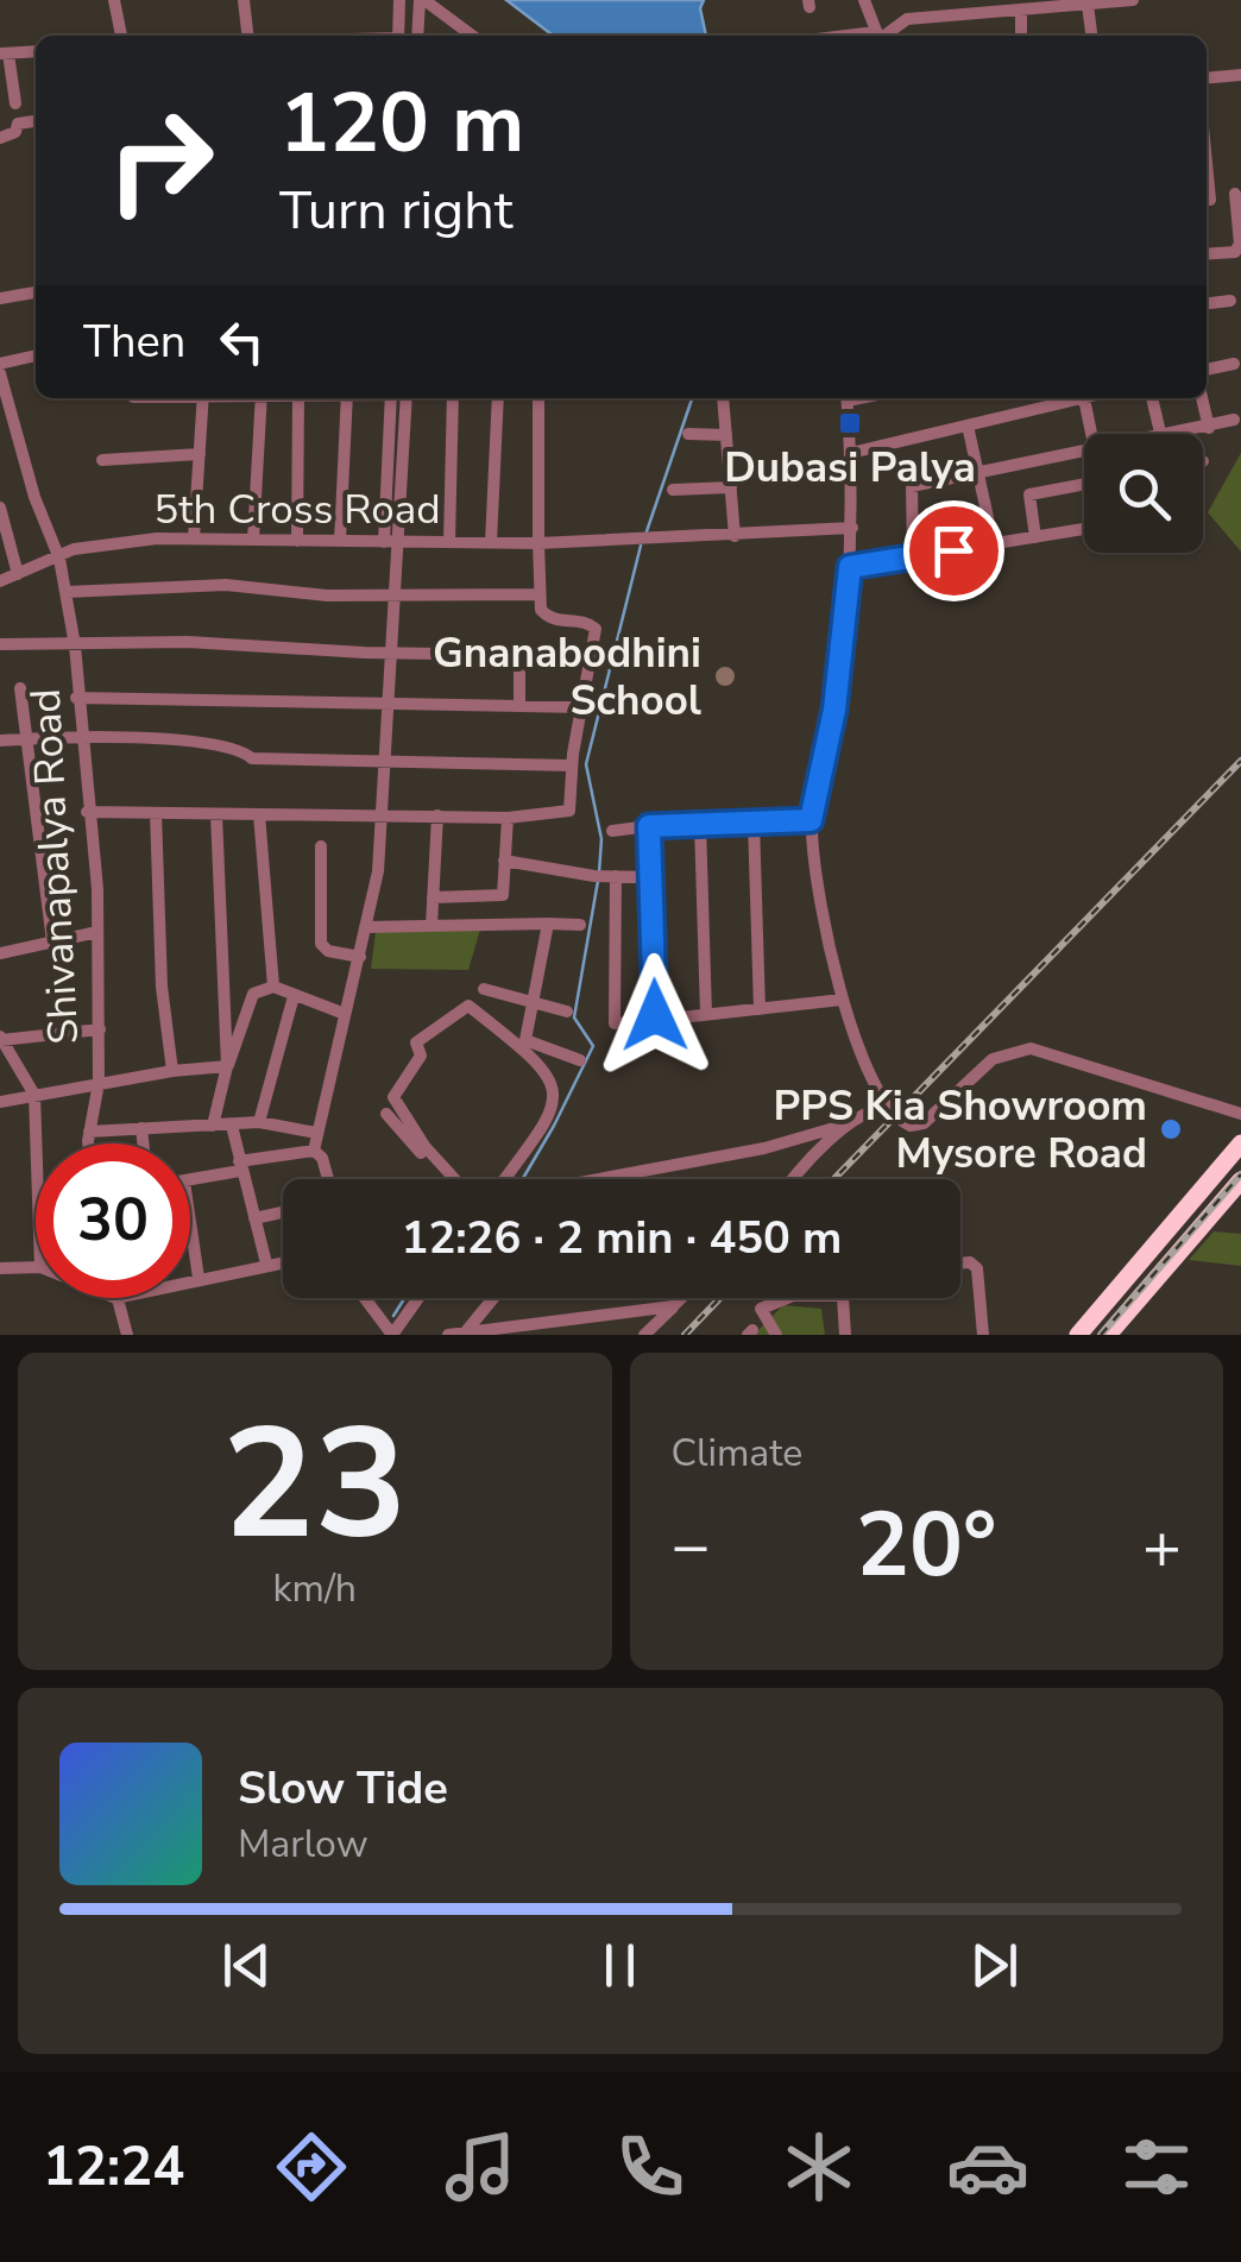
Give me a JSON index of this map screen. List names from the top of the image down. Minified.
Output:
{"streets":{"street":["5th Cross Road","Shivanapalya Road"]},"crossings":[["5th Cross Road","Shivanapalya Road"]],"places":{"transit":["Dubasi Palya"],"other":["Gnanabodhini School","PPS Kia Showroom Mysore Road"]},"page":{"turn":["120 m","Turn right"],"then":"Then","limit":"30","trip":"12:26 · 2 min · 450 m","tile":[["23","km/h"],"Climate"],"heat":["−","20°","+"],"song":["Slow Tide","Marlow"],"tabs":"12:24"}}
